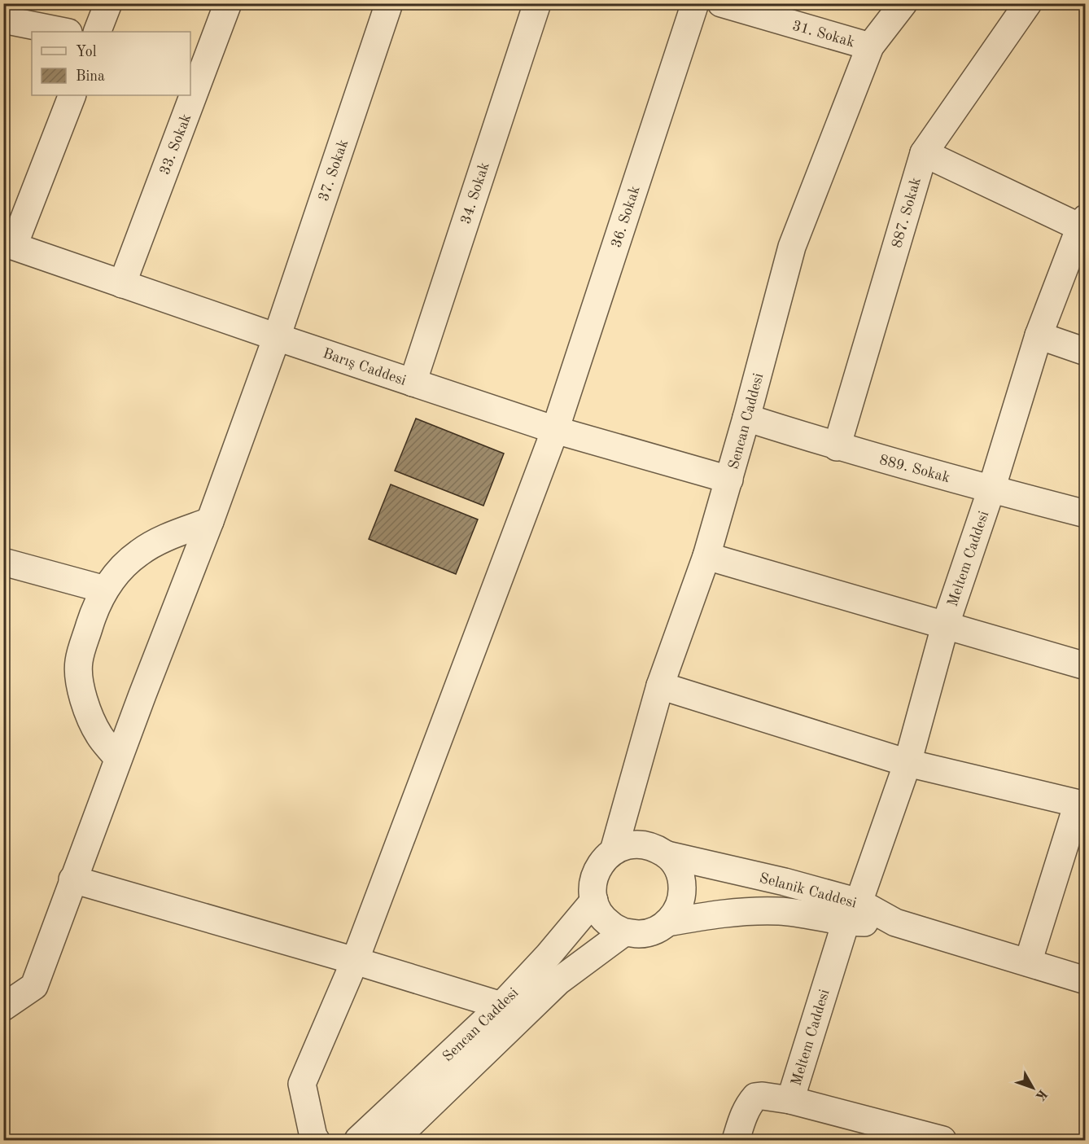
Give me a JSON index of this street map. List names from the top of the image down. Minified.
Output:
{"streets":{"street":["31. Sokak","33. Sokak","37. Sokak","34. Sokak","887. Sokak","36. Sokak","Barış Caddesi","Sencan Caddesi","889. Sokak","Meltem Caddesi","Selanik Caddesi"]},"crossings":[["31. Sokak","Sencan Caddesi"],["33. Sokak","Barış Caddesi"],["37. Sokak","Barış Caddesi"],["34. Sokak","Barış Caddesi"],["887. Sokak","889. Sokak"],["36. Sokak","Barış Caddesi"],["Barış Caddesi","Sencan Caddesi"],["Sencan Caddesi","889. Sokak"],["Sencan Caddesi","Selanik Caddesi"],["889. Sokak","Meltem Caddesi"],["Meltem Caddesi","Selanik Caddesi"]],"legend":["Yol","Bina"],"north":"bottom right"}
